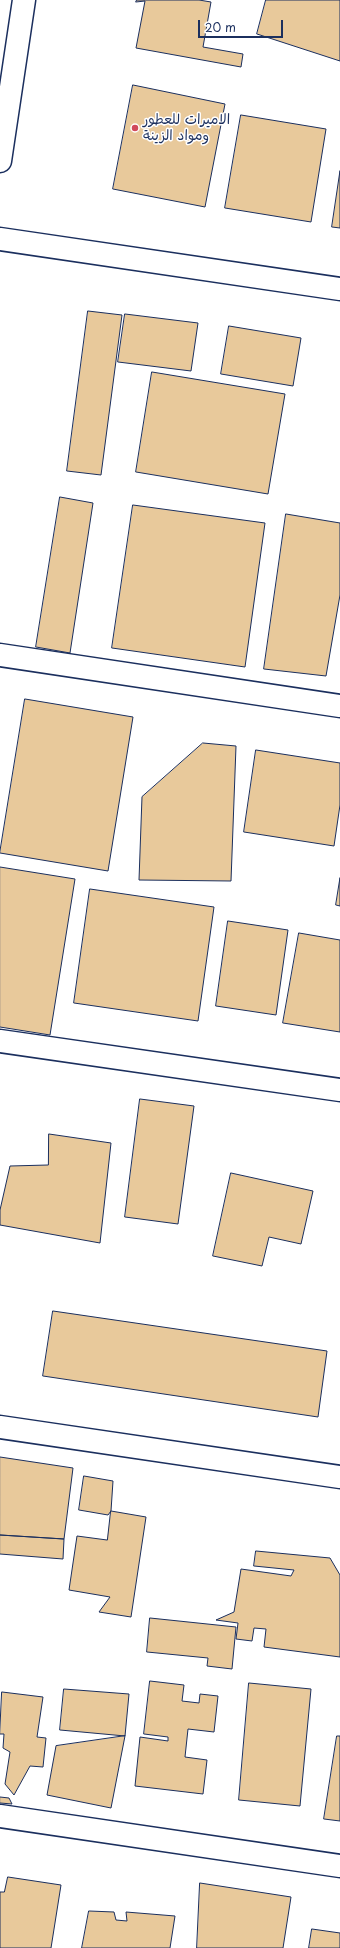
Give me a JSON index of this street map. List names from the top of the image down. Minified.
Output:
{"places":["الاميرات للعطور ومواد الزينة"],"scale_bar":"20 m"}
